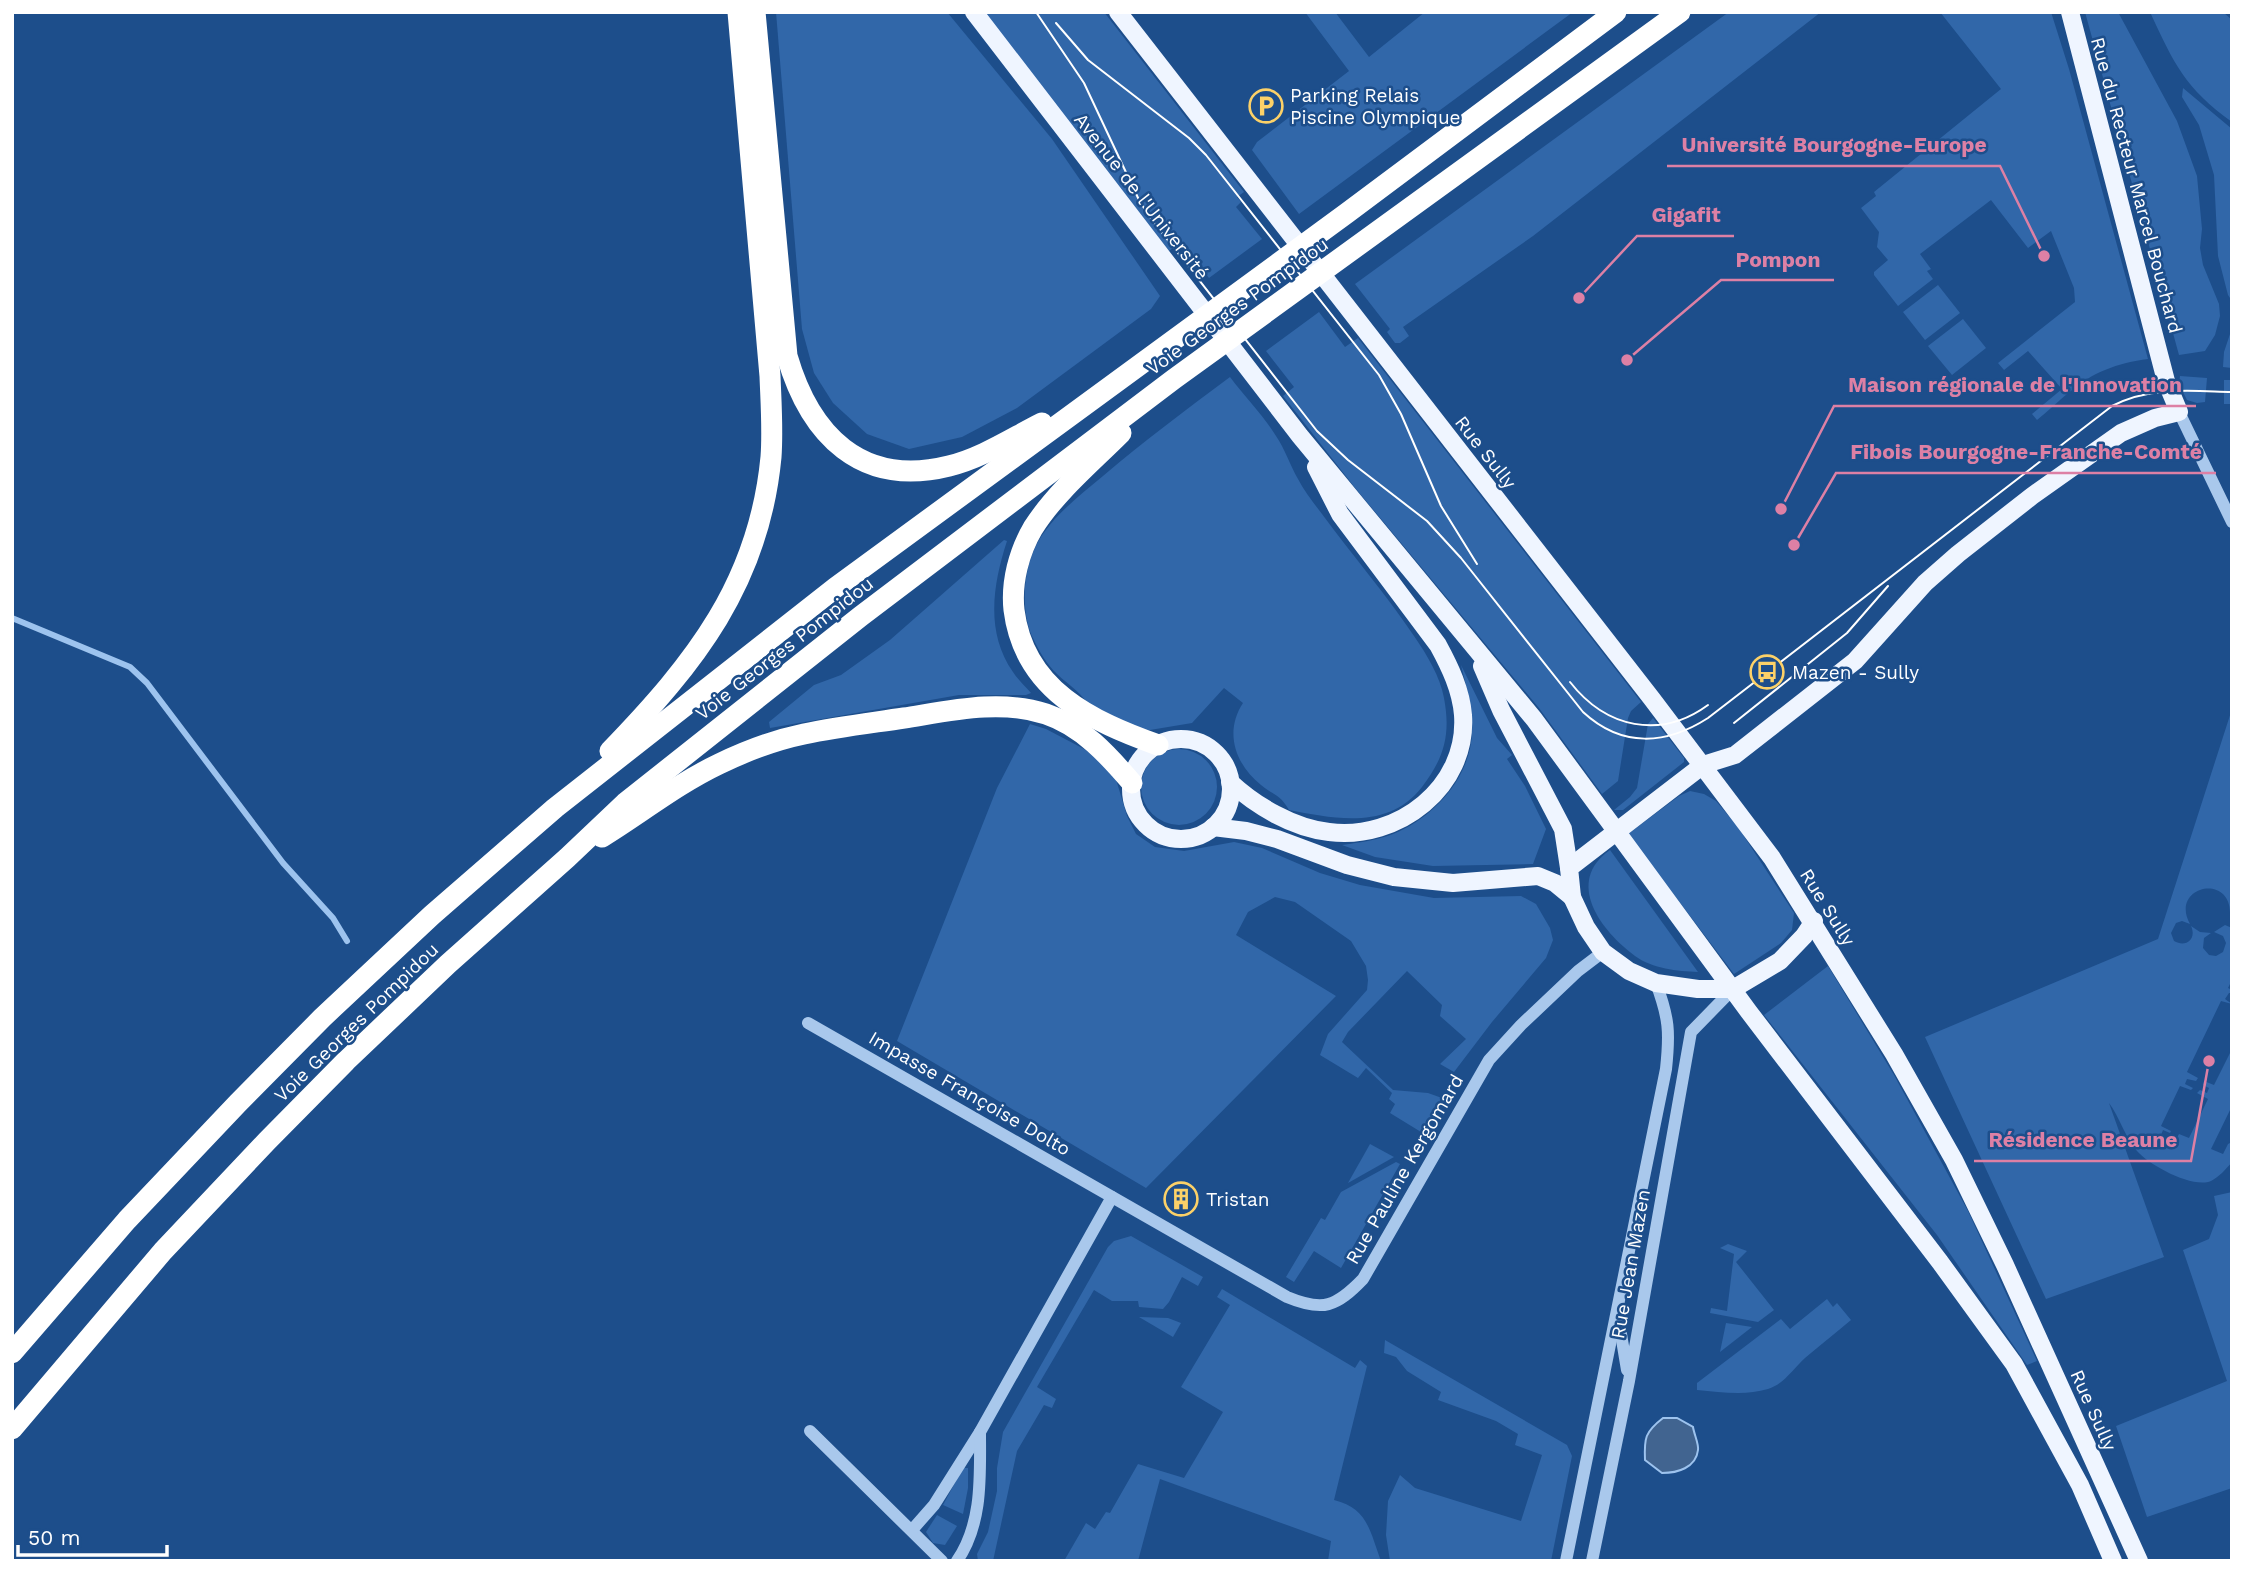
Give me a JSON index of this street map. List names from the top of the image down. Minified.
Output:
{"streets":{"highway":["Voie Georges Pompidou"],"main road":["Rue du Recteur Marcel Bouchard","Avenue de l'Université","Rue Sully"],"street":["Impasse Françoise Dolto","Rue Pauline Kergomard","Rue Jean Mazen"]},"crossings":[["Impasse Françoise Dolto","Rue Pauline Kergomard"]],"places":{"parking":["Parking Relais Piscine Olympique"],"other":["Université Bourgogne-Europe","Gigafit","Pompon","Maison régionale de l'Innovation","Fibois Bourgogne-Franche-Comté","Résidence Beaune"],"bus stop":["Mazen - Sully"],"building":["Tristan"]},"scale_bar":"50 m"}
